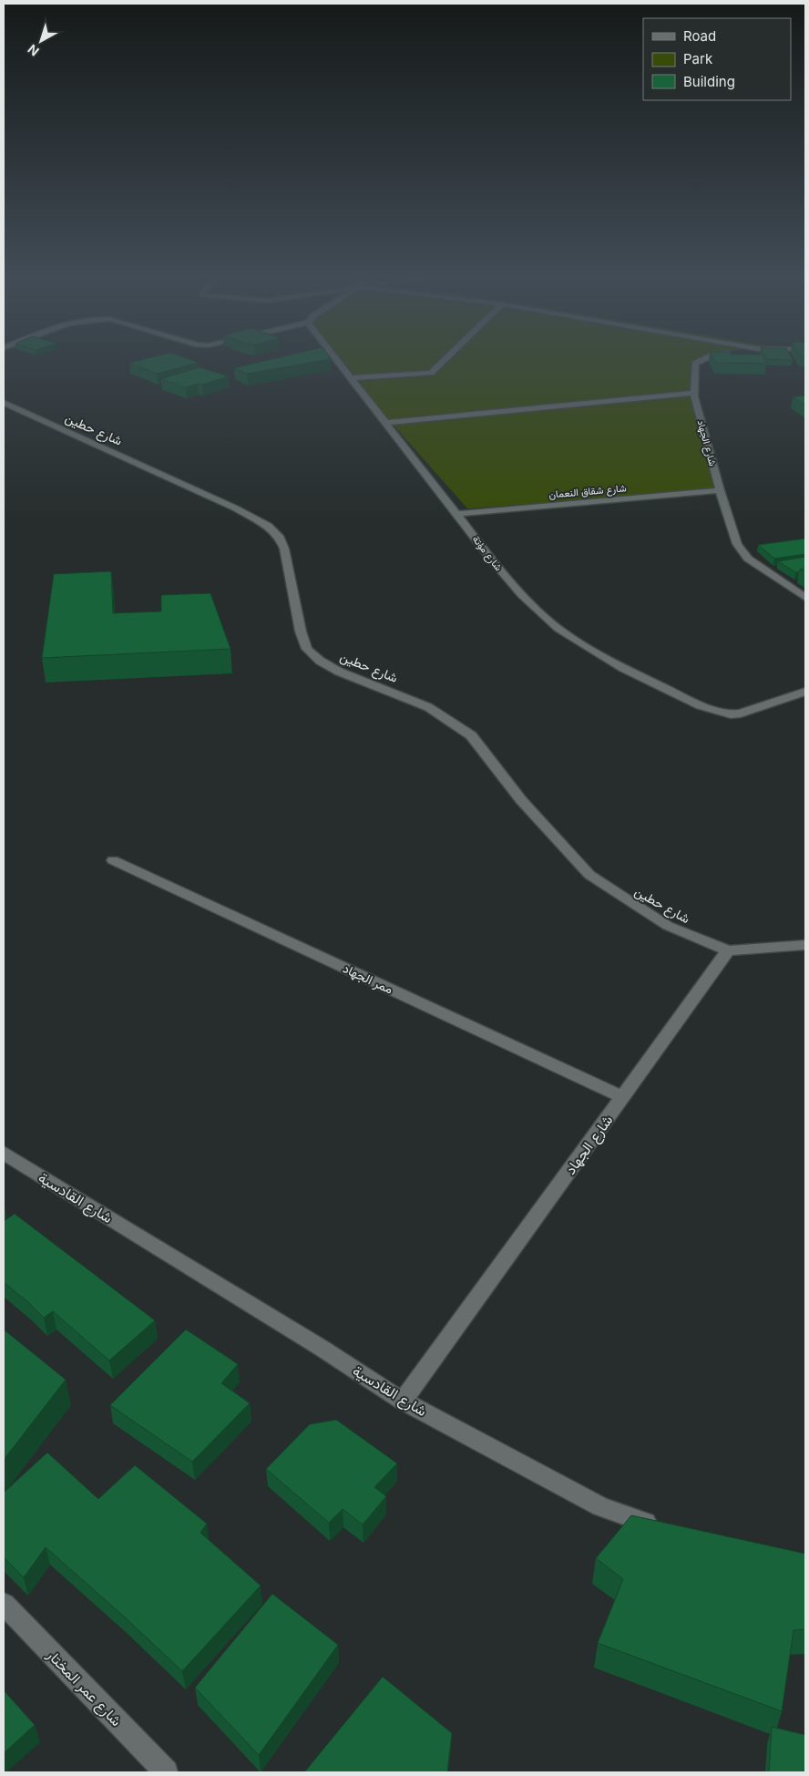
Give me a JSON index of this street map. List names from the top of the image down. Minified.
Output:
{"streets":{"street":["شارع حطين","شارع الجهاد","شارع شقاق النعمان","شارع مؤتة","ممر الجهاد","شارع القادسية","شارع عمر المختار"]},"crossings":[["شارع حطين","شارع الجهاد"],["شارع الجهاد","شارع شقاق النعمان"],["شارع الجهاد","ممر الجهاد"],["شارع الجهاد","شارع القادسية"],["شارع شقاق النعمان","شارع مؤتة"]],"legend":["Road","Park","Building"],"north":"bottom left"}
